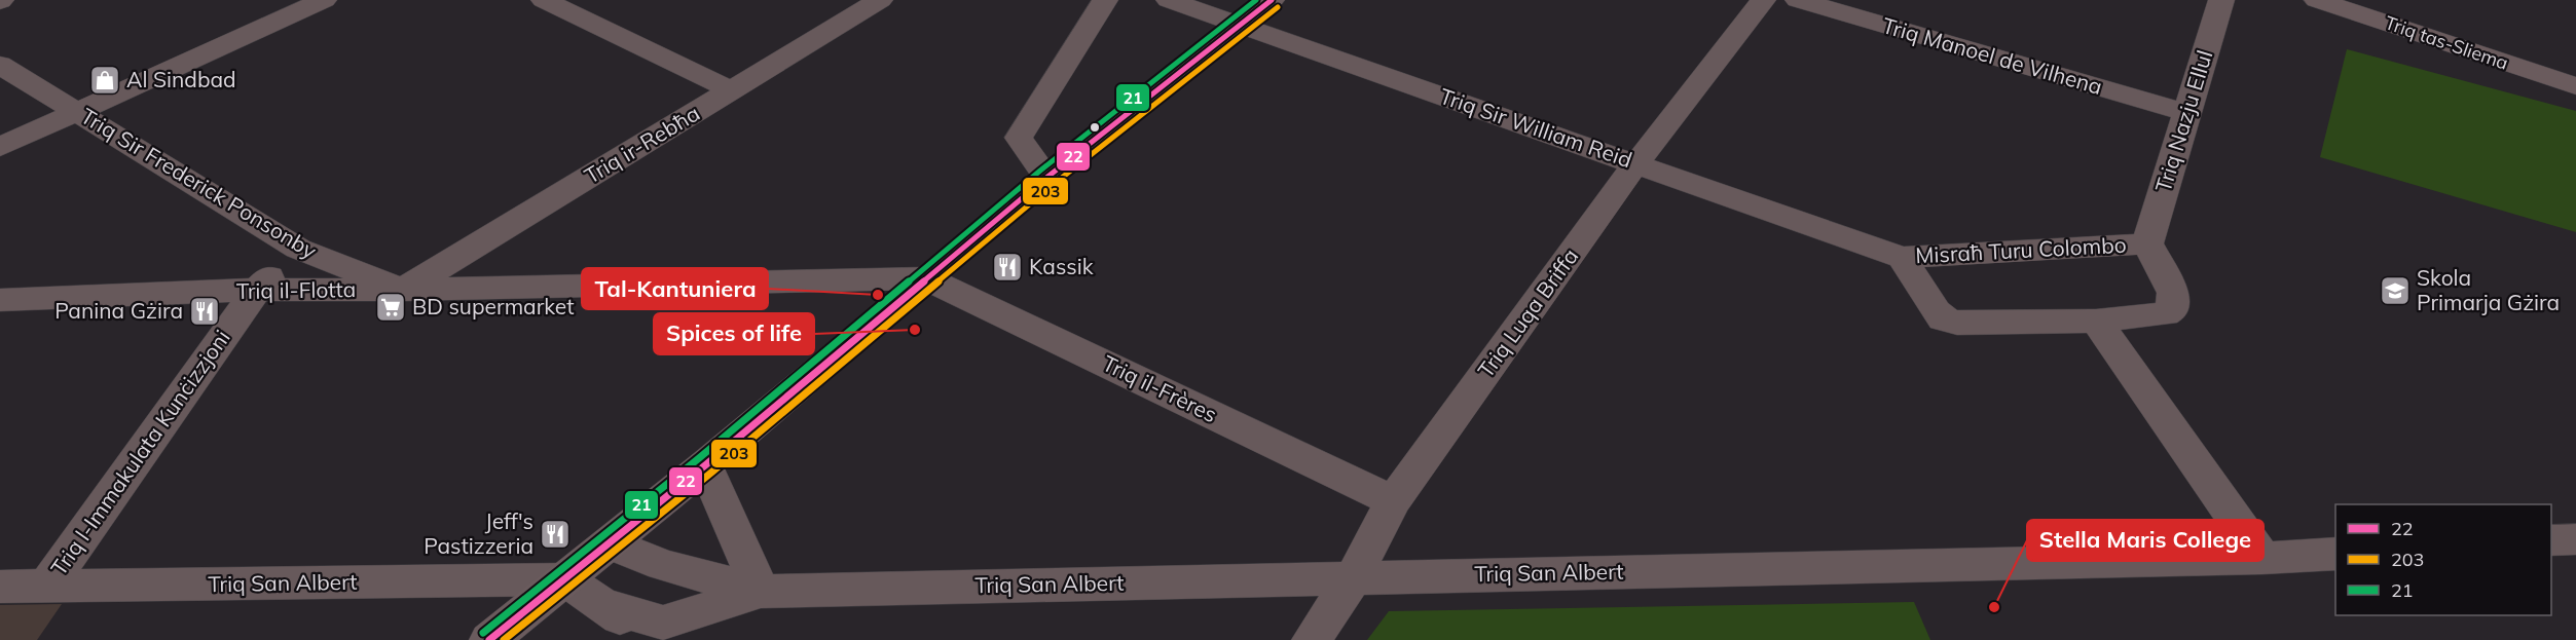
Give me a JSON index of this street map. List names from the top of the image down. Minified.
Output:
{"streets":{"main road":["Triq tas-Sliema"],"street":["Triq Manoel de Vilhena","Triq Nazju Ellul","Triq Sir William Reid","Triq ir-Rebħa","Triq Sir Frederick Ponsonby","Misraħ Turu Colombo","Triq il-Flotta","Triq Luqa Briffa","Triq il-Frères","Triq l-Immakulata Kunċizzjoni","Triq San Albert"]},"crossings":[["Triq Manoel de Vilhena","Triq Nazju Ellul"],["Triq Nazju Ellul","Misraħ Turu Colombo"],["Triq Sir William Reid","Misraħ Turu Colombo"],["Triq Sir William Reid","Triq Luqa Briffa"],["Triq ir-Rebħa","Triq Sir Frederick Ponsonby"],["Triq ir-Rebħa","Triq il-Flotta"],["Triq Sir Frederick Ponsonby","Triq il-Flotta"],["Triq Sir Frederick Ponsonby","Triq l-Immakulata Kunċizzjoni"],["Triq il-Flotta","Triq il-Frères"],["Triq il-Flotta","Triq l-Immakulata Kunċizzjoni"],["Triq Luqa Briffa","Triq il-Frères"],["Triq Luqa Briffa","Triq San Albert"],["Triq l-Immakulata Kunċizzjoni","Triq San Albert"]],"places":{"shop":["Al Sindbad"],"restaurant":["Kassik","Panina Gżira","Jeff's Pastizzeria"],"school or university":["Skola Primarja Gżira"],"other":["Tal-Kantuniera","Spices of life","Stella Maris College"],"supermarket":["BD supermarket"]},"lines":["transit line 22","transit line 21","transit line 203"],"legend":["22","203","21"]}
